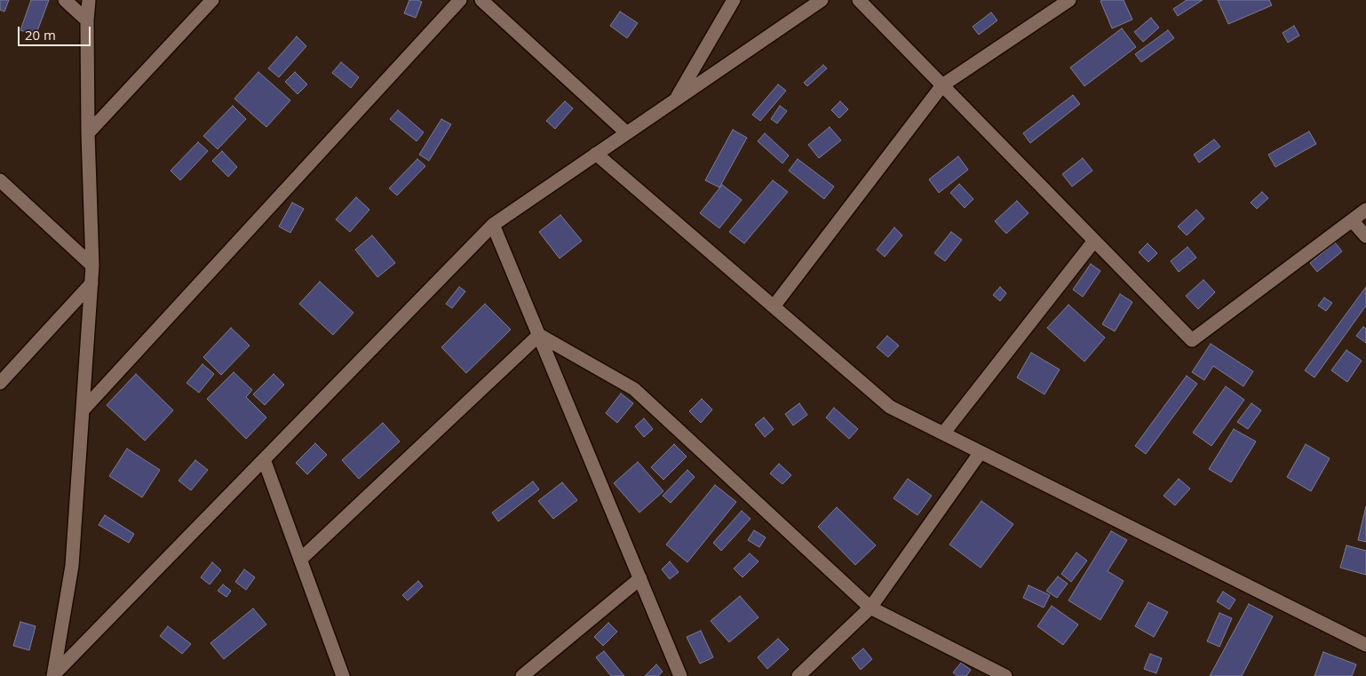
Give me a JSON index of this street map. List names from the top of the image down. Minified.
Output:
{"scale_bar":"20 m"}
